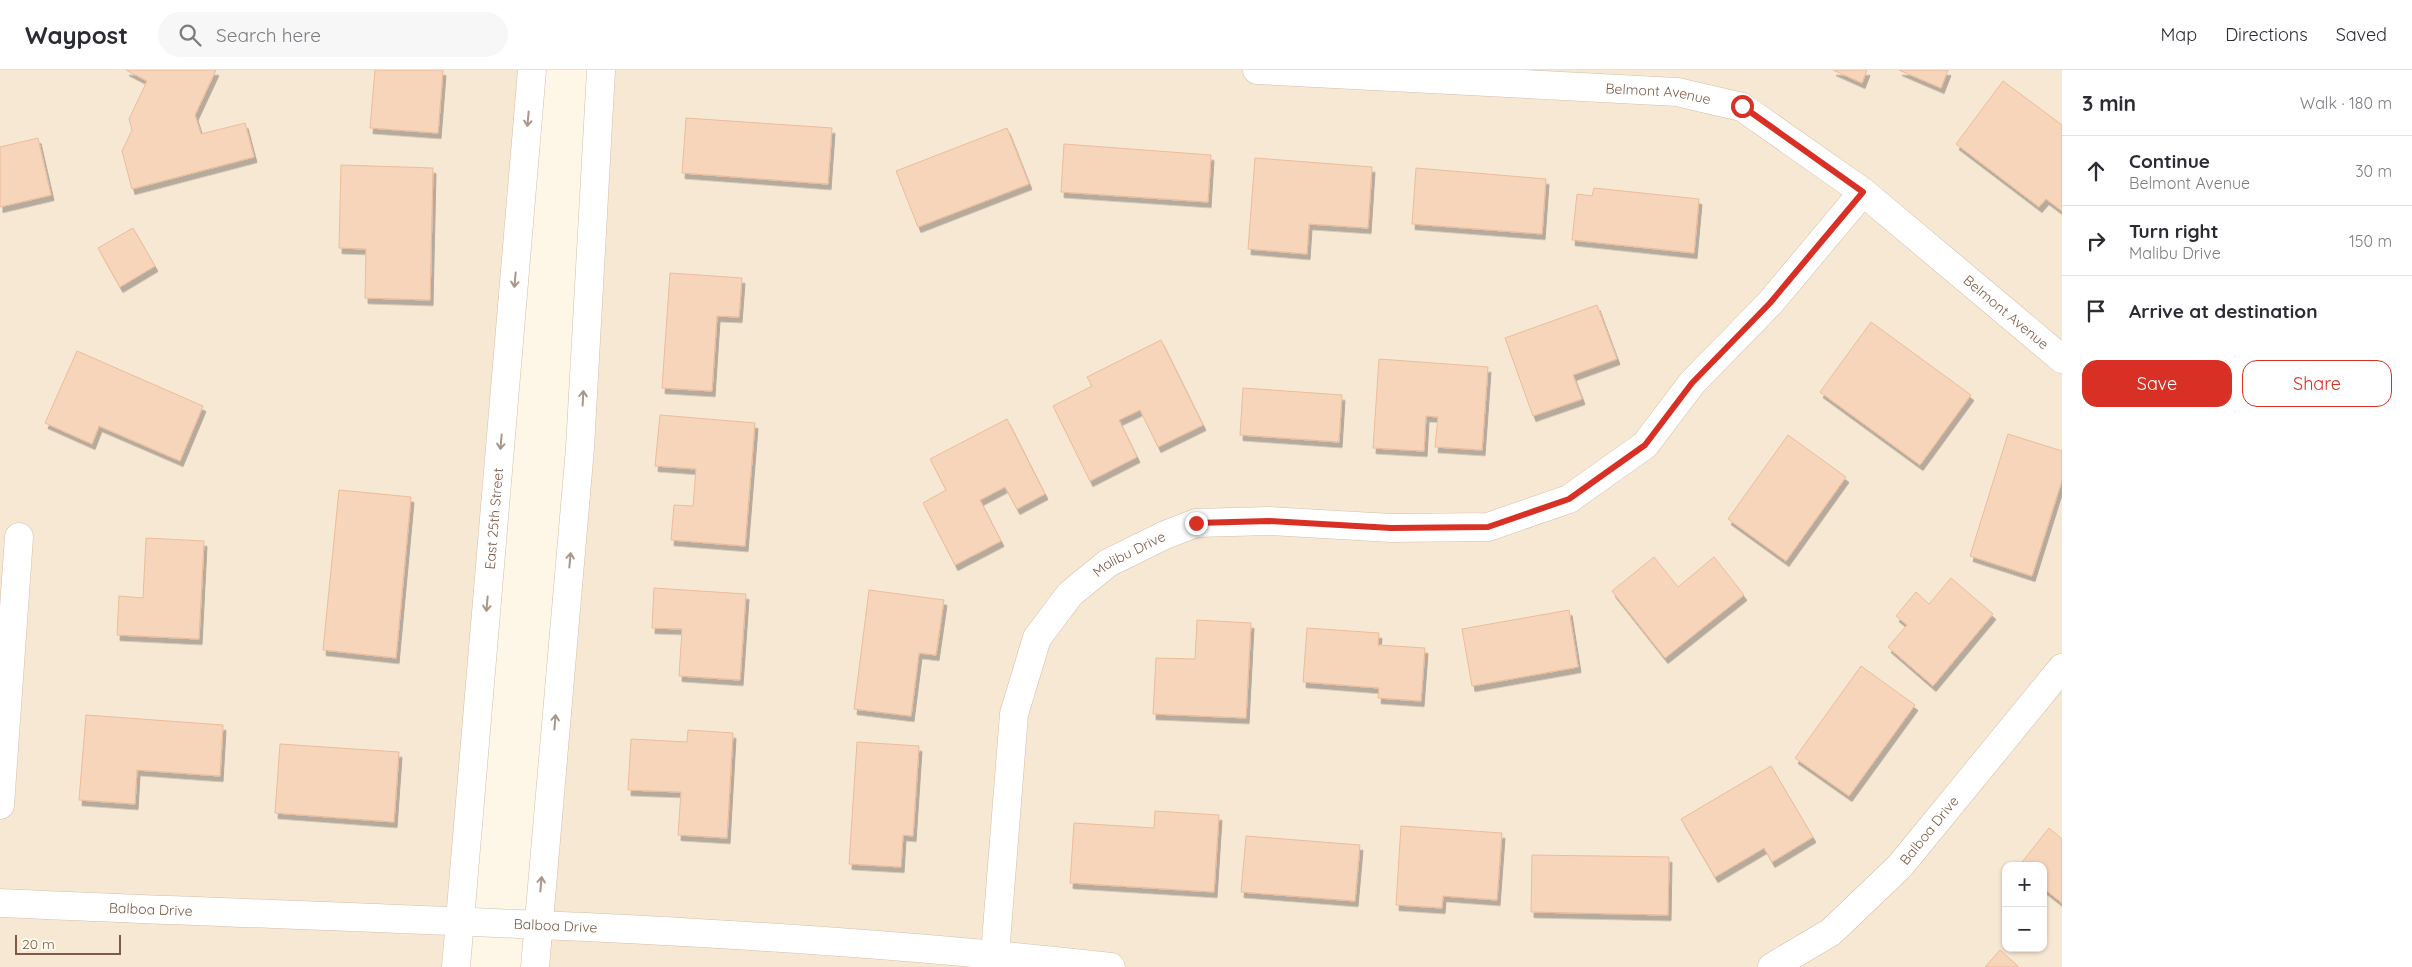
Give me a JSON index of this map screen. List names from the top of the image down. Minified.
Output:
{"streets":{"street":["Belmont Avenue","East 25th Street","Malibu Drive","Balboa Drive"]},"crossings":[["Belmont Avenue","Malibu Drive"],["East 25th Street","Balboa Drive"],["Malibu Drive","Balboa Drive"]],"scale_bar":"20 m","page":{"header":"Waypost","search":"Search here","nav":["Map","Directions","Saved"],"heading":["3 min","Walk · 180 m"],"list":[["Continue","Belmont Avenue","30 m"],["Turn right","Malibu Drive","150 m"],"Arrive at destination"],"buttons":["Save","Share"],"map_buttons":["+","−"],"scale":"20 m"}}
